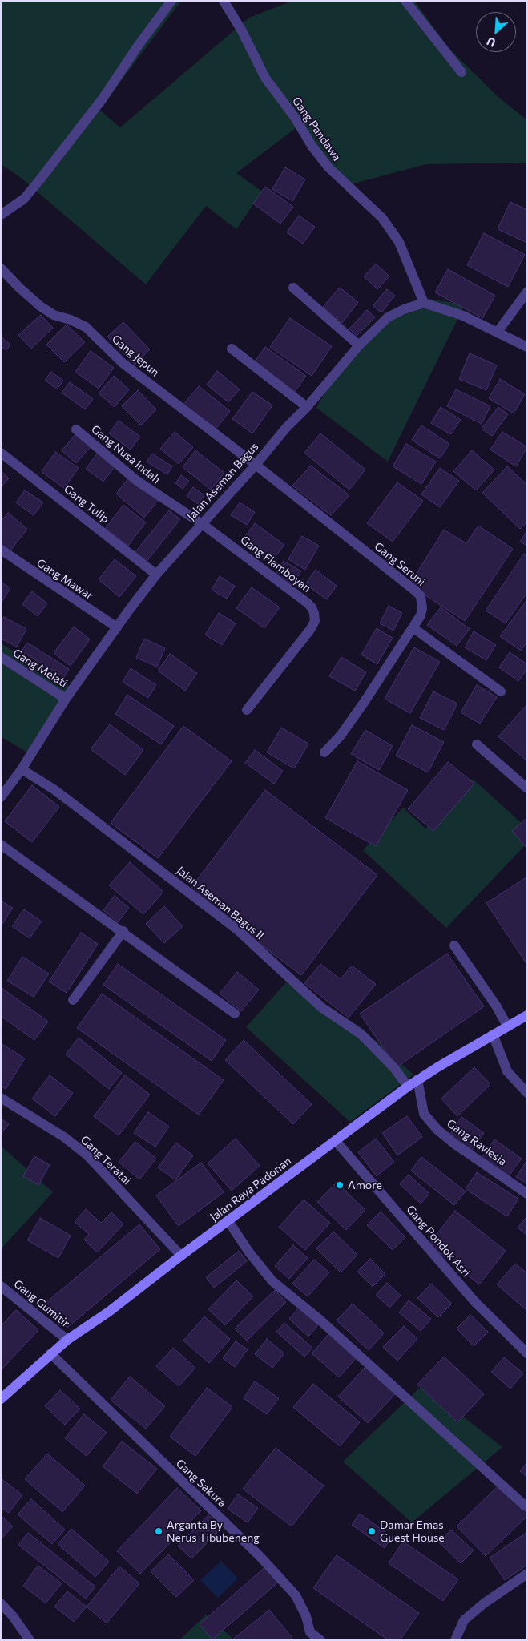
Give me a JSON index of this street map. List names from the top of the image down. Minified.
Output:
{"streets":{"main road":["Jalan Raya Padonan"],"street":["Gang Pandawa","Gang Jepun","Gang Nusa Indah","Jalan Aseman Bagus","Gang Tulip","Gang Flamboyan","Gang Seruni","Gang Mawar","Gang Melati","Jalan Aseman Bagus II","Gang Ravlesia","Gang Teratai","Gang Pondok Asri","Gang Gumitir","Gang Sakura"]},"crossings":[["Gang Pandawa","Jalan Aseman Bagus"],["Gang Jepun","Jalan Aseman Bagus"],["Gang Jepun","Gang Seruni"],["Gang Nusa Indah","Jalan Aseman Bagus"],["Gang Nusa Indah","Gang Flamboyan"],["Jalan Aseman Bagus","Gang Tulip"],["Jalan Aseman Bagus","Gang Flamboyan"],["Jalan Aseman Bagus","Gang Seruni"],["Jalan Aseman Bagus","Gang Mawar"],["Jalan Aseman Bagus","Gang Melati"],["Jalan Aseman Bagus","Jalan Aseman Bagus II"],["Jalan Aseman Bagus II","Jalan Raya Padonan"],["Gang Ravlesia","Jalan Raya Padonan"],["Gang Teratai","Jalan Raya Padonan"],["Jalan Raya Padonan","Gang Pondok Asri"],["Jalan Raya Padonan","Gang Gumitir"],["Jalan Raya Padonan","Gang Sakura"]],"places":["Amore","Arganta By Nerus Tibubeneng","Damar Emas Guest House"],"north":"bottom left"}
